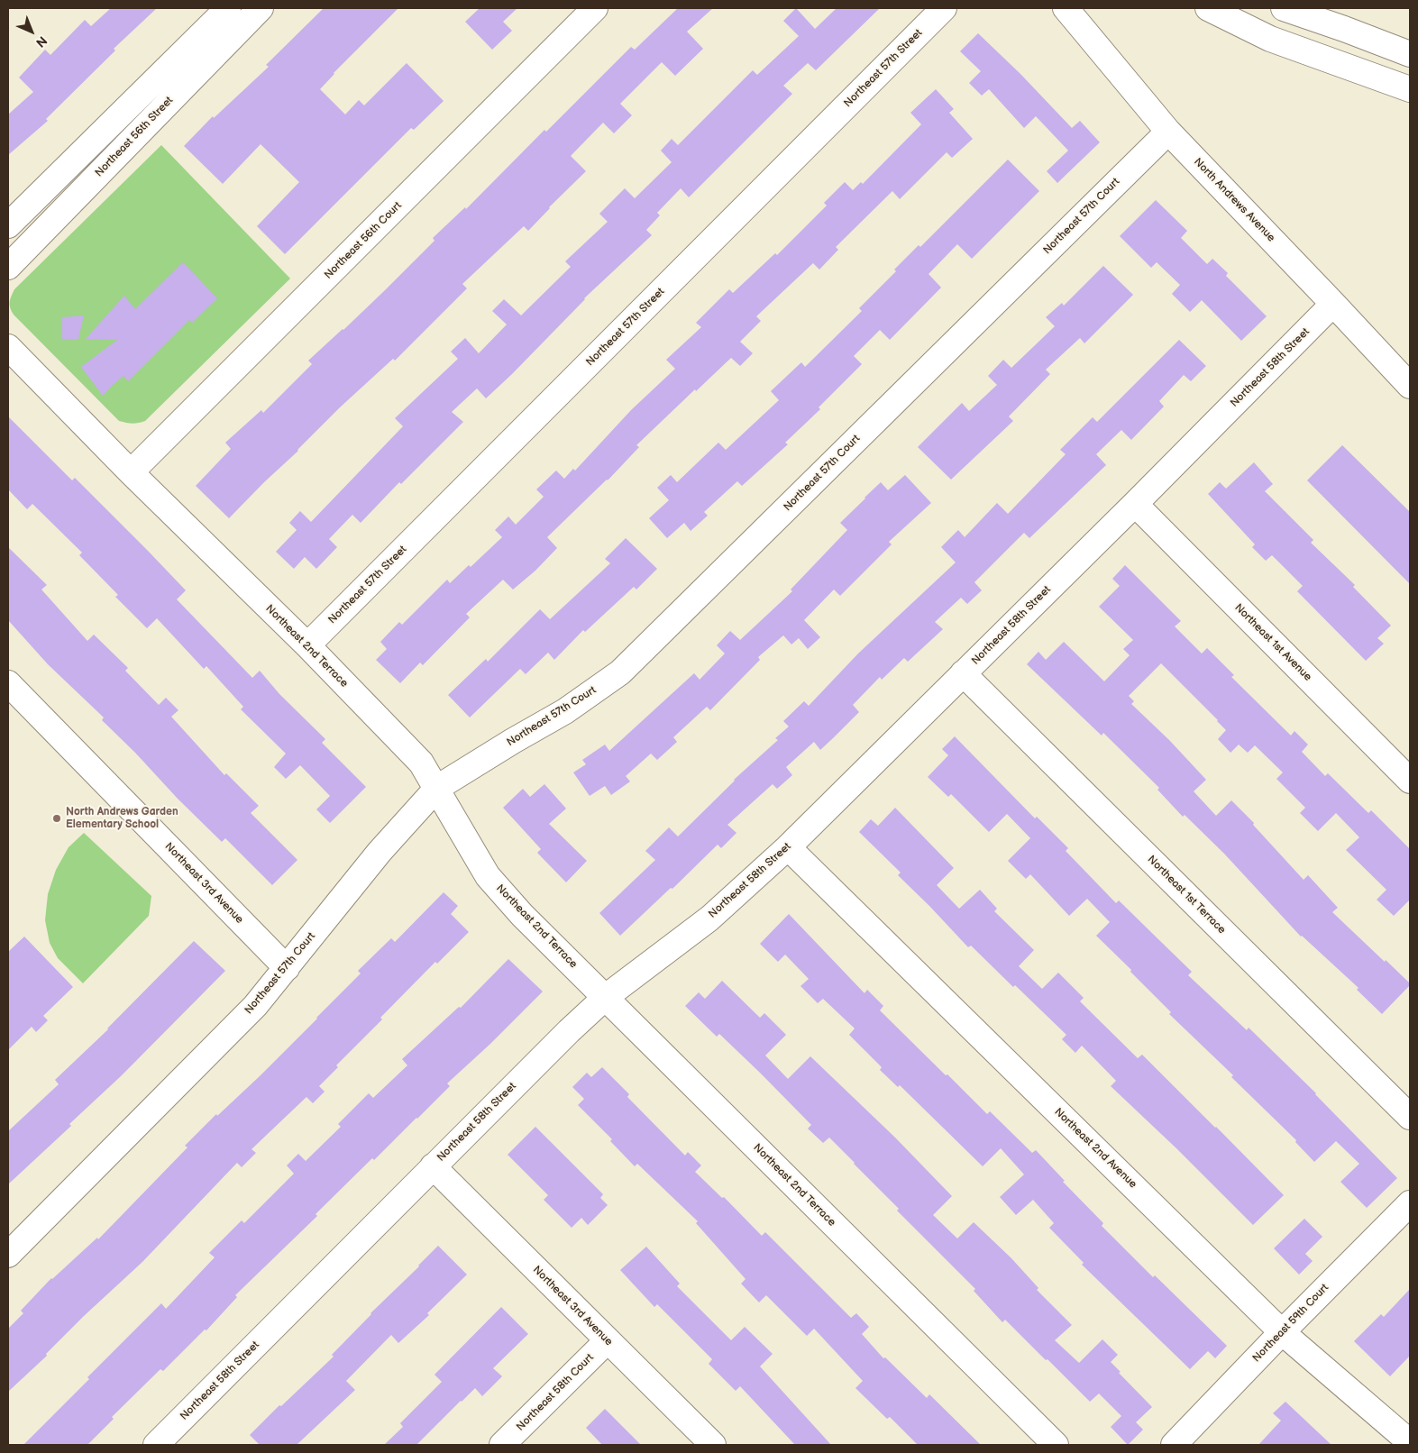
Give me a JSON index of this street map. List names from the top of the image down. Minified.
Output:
{"streets":{"street":["Northeast 57th Street","Northeast 56th Street","North Andrews Avenue","Northeast 57th Court","Northeast 56th Court","Northeast 58th Street","Northeast 1st Avenue","Northeast 2nd Terrace","Northeast 3rd Avenue","Northeast 1st Terrace","Northeast 2nd Avenue","Northeast 59th Court","Northeast 58th Court"]},"crossings":[["Northeast 57th Street","Northeast 2nd Terrace"],["North Andrews Avenue","Northeast 57th Court"],["North Andrews Avenue","Northeast 58th Street"],["Northeast 57th Court","Northeast 2nd Terrace"],["Northeast 57th Court","Northeast 3rd Avenue"],["Northeast 56th Court","Northeast 2nd Terrace"],["Northeast 58th Street","Northeast 1st Avenue"],["Northeast 58th Street","Northeast 2nd Terrace"],["Northeast 58th Street","Northeast 3rd Avenue"],["Northeast 58th Street","Northeast 1st Terrace"],["Northeast 58th Street","Northeast 2nd Avenue"],["Northeast 3rd Avenue","Northeast 58th Court"],["Northeast 2nd Avenue","Northeast 59th Court"]],"places":["North Andrews Garden Elementary School"],"north":"bottom right"}
